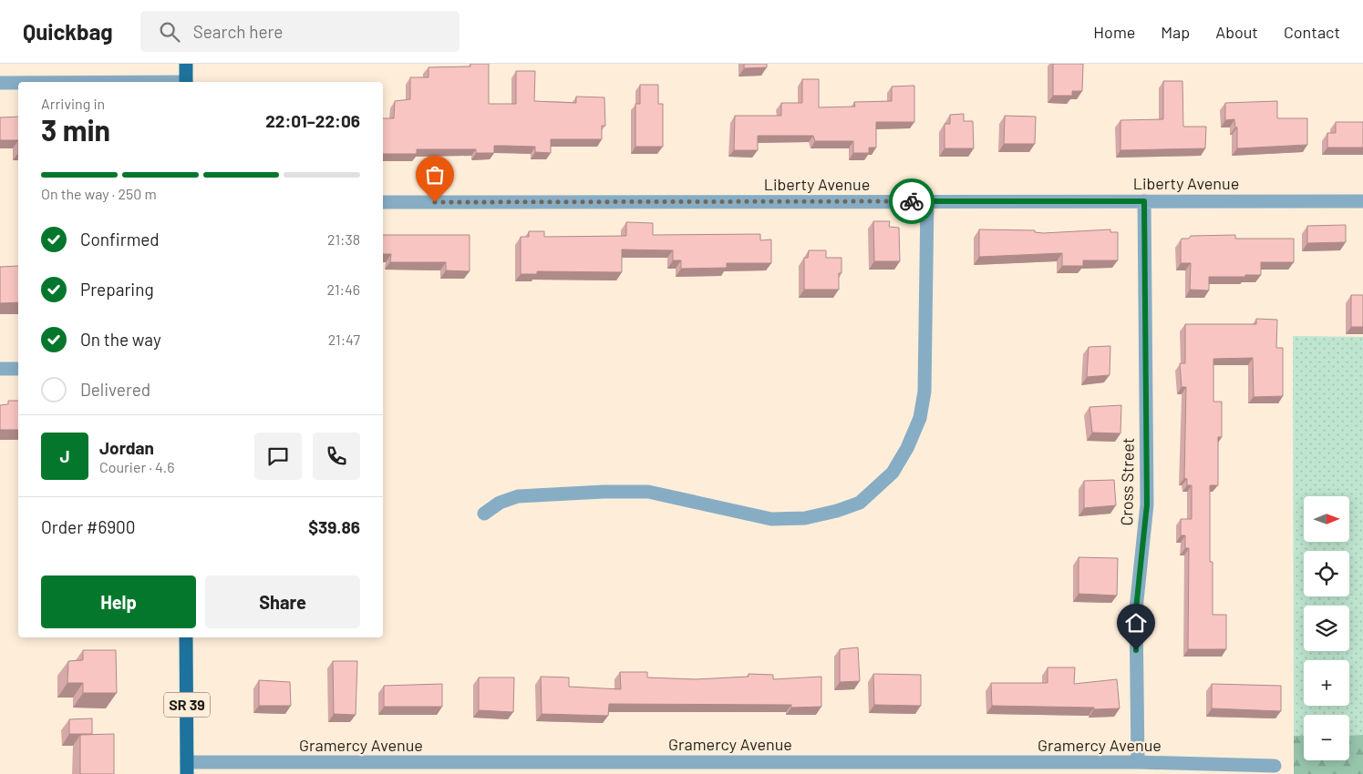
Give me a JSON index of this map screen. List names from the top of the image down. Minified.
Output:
{"streets":{"main road":["SR 39"],"street":["Liberty Avenue","Cross Street","Gramercy Avenue"]},"crossings":[["Liberty Avenue","Cross Street"],["Cross Street","Gramercy Avenue"],["SR 39","Gramercy Avenue"]],"north":"right","page":{"header":"Quickbag","search":"Search here","nav":["Home","Map","About","Contact"],"heading":["3 min","Arriving in","22:01–22:06"],"panel":["Jordan","Courier · 4.6","Order #6900","$39.86"],"bar":"On the way · 250 m","list":[["Confirmed","21:38"],["Preparing","21:46"],["On the way","21:47"],"Delivered"],"round":"J","map_buttons":["+","−"],"buttons":["Help","Share"]}}
